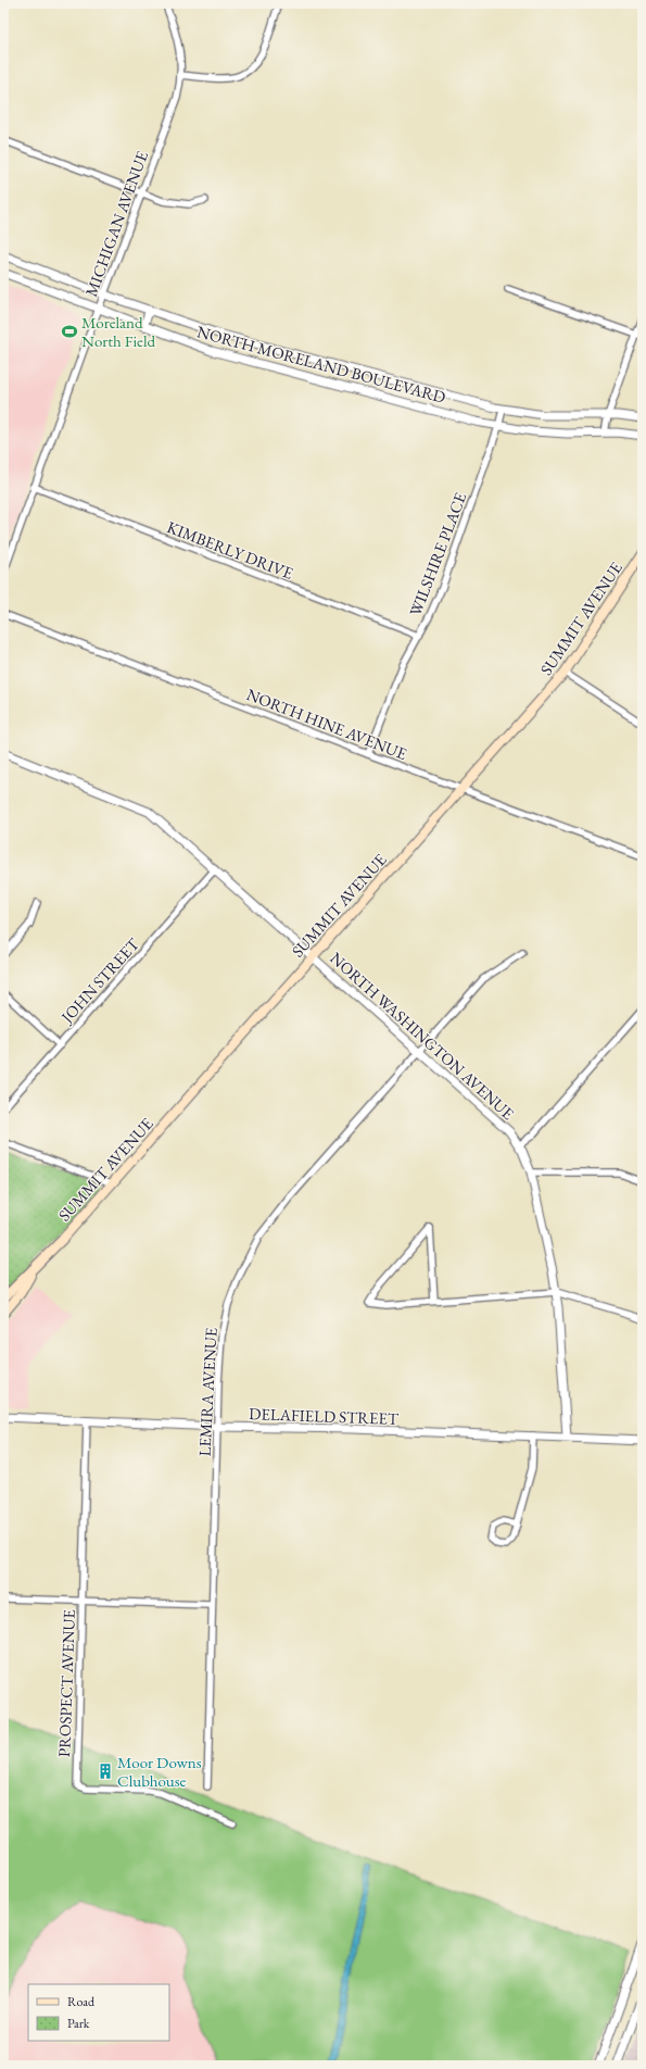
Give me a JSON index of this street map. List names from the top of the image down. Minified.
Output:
{"streets":{"main road":["SUMMIT AVENUE"],"street":["MICHIGAN AVENUE","NORTH MORELAND BOULEVARD","KIMBERLY DRIVE","WILSHIRE PLACE","NORTH HINE AVENUE","JOHN STREET","NORTH WASHINGTON AVENUE","LEMIRA AVENUE","DELAFIELD STREET","PROSPECT AVENUE"]},"crossings":[["MICHIGAN AVENUE","NORTH MORELAND BOULEVARD"],["MICHIGAN AVENUE","KIMBERLY DRIVE"],["NORTH MORELAND BOULEVARD","WILSHIRE PLACE"],["KIMBERLY DRIVE","WILSHIRE PLACE"],["WILSHIRE PLACE","NORTH HINE AVENUE"],["SUMMIT AVENUE","NORTH HINE AVENUE"],["SUMMIT AVENUE","NORTH WASHINGTON AVENUE"],["JOHN STREET","NORTH WASHINGTON AVENUE"],["NORTH WASHINGTON AVENUE","LEMIRA AVENUE"],["NORTH WASHINGTON AVENUE","DELAFIELD STREET"],["LEMIRA AVENUE","DELAFIELD STREET"],["DELAFIELD STREET","PROSPECT AVENUE"]],"places":{"sports":["Moreland North Field"],"building":["Moor Downs Clubhouse"]},"legend":["Road","Park"]}
